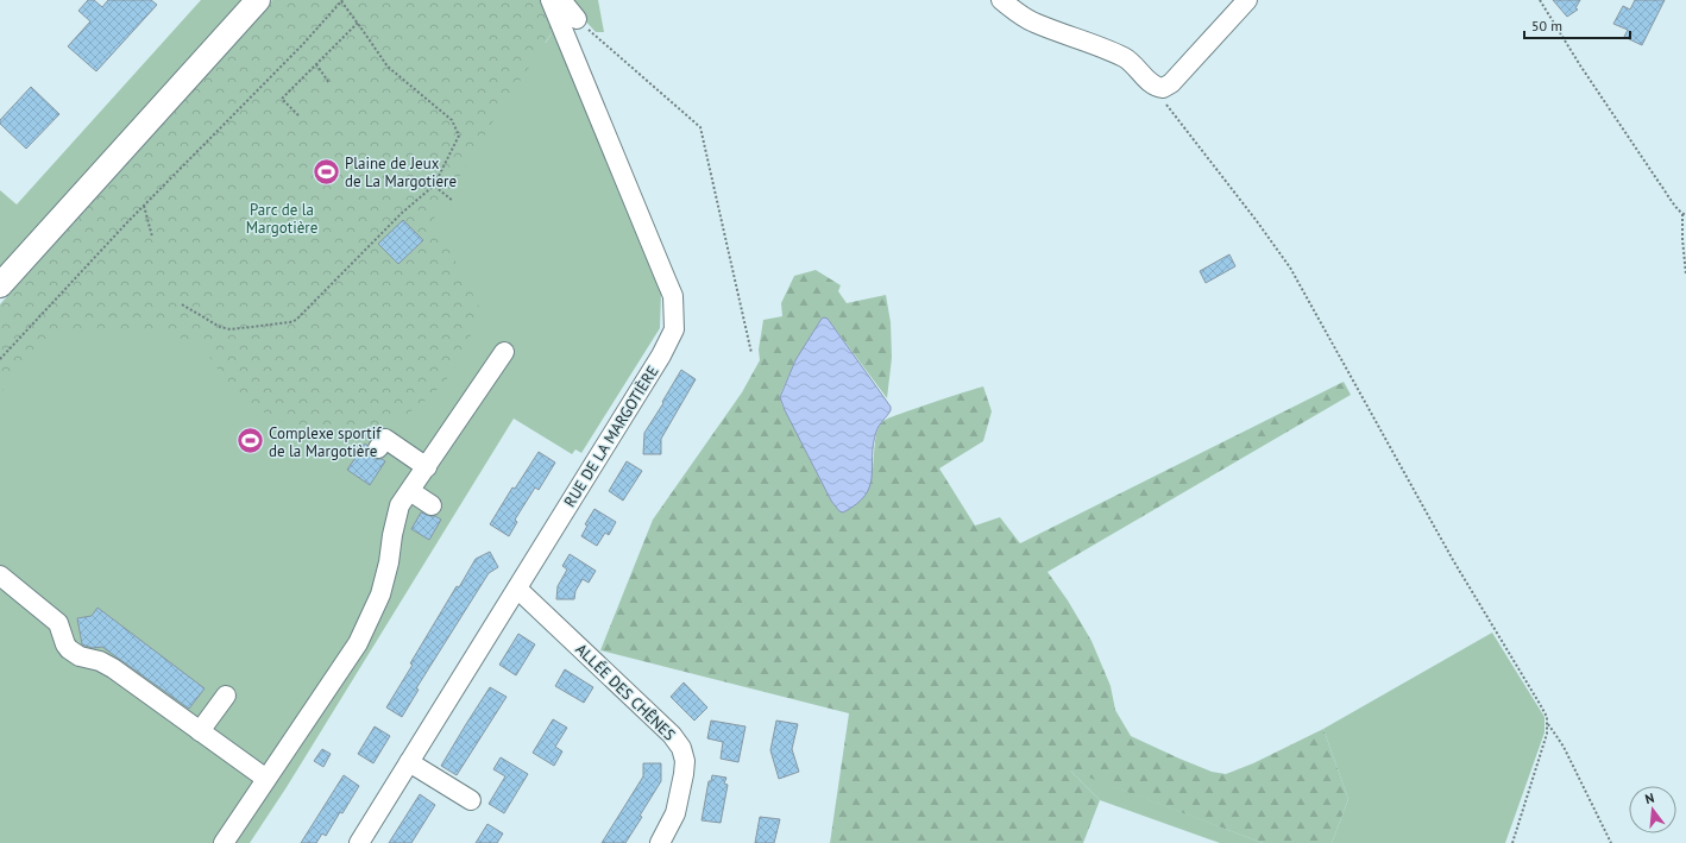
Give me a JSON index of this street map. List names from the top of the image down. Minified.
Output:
{"streets":{"street":["RUE DE LA MARGOTIÈRE","ALLÉE DES CHÊNES"]},"crossings":[["RUE DE LA MARGOTIÈRE","ALLÉE DES CHÊNES"]],"parks":["Parc de la Margotière"],"places":{"sports":["Plaine de Jeux de La Margotiere","Complexe sportif de la Margotière"]},"scale_bar":"50 m","north":"top"}
